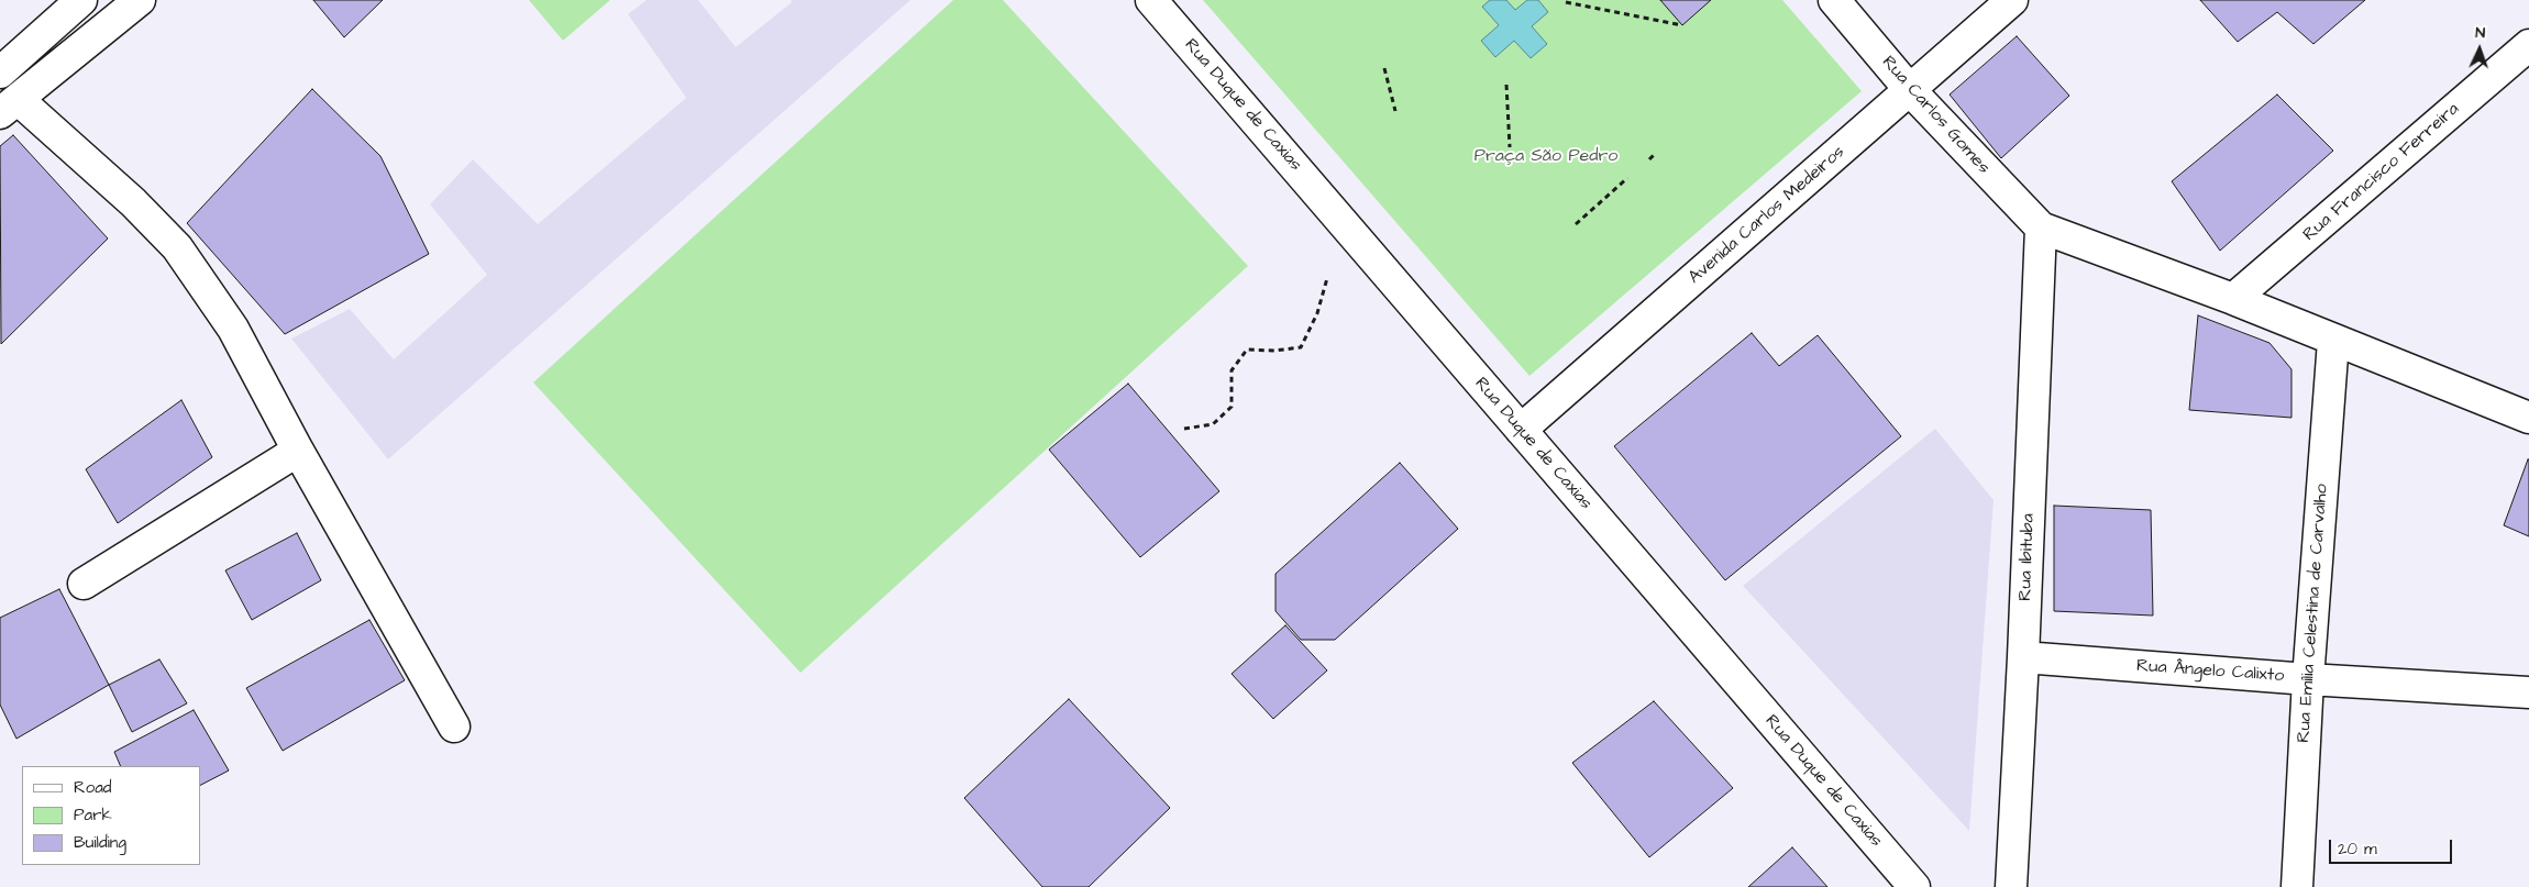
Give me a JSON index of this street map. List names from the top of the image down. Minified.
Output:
{"streets":{"street":["Rua Duque de Caxias","Rua Carlos Gomes","Rua Francisco Ferreira","Avenida Carlos Medeiros","Rua Ibituba","Rua Emília Celestina de Carvalho","Rua Ângelo Calixto"]},"crossings":[["Rua Duque de Caxias","Avenida Carlos Medeiros"],["Rua Carlos Gomes","Avenida Carlos Medeiros"],["Rua Carlos Gomes","Rua Ibituba"],["Rua Ibituba","Rua Ângelo Calixto"],["Rua Emília Celestina de Carvalho","Rua Ângelo Calixto"]],"parks":["Praça São Pedro"],"legend":["Road","Park","Building"],"scale_bar":"20 m","north":"top"}
